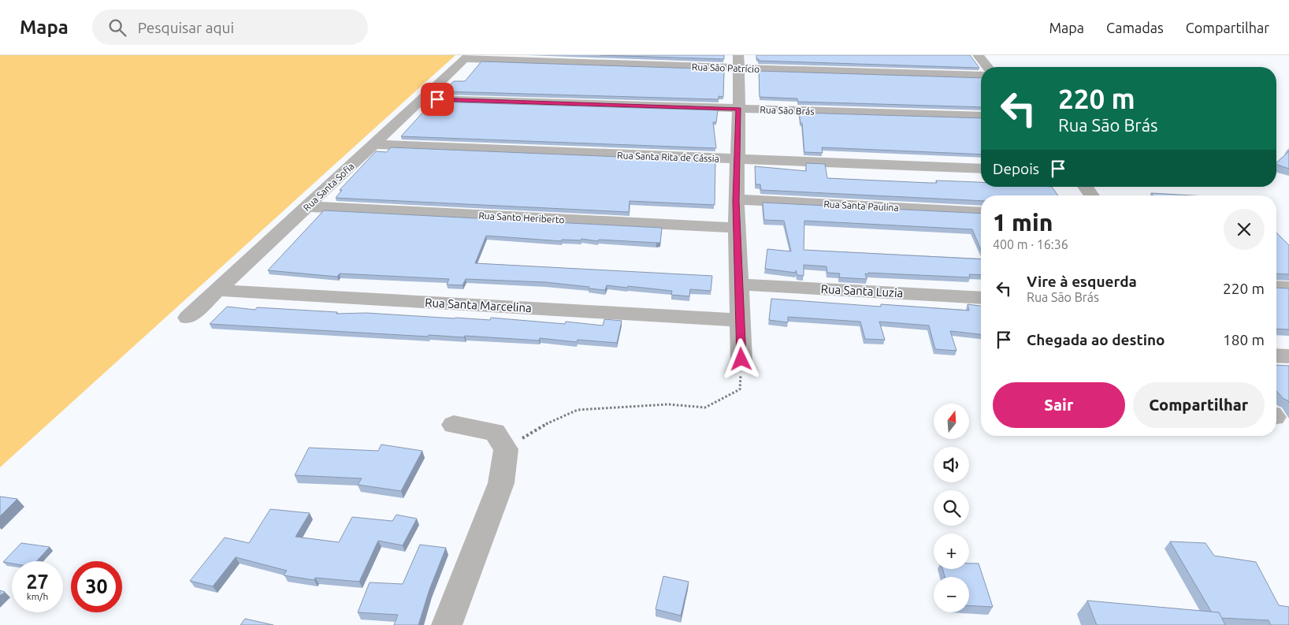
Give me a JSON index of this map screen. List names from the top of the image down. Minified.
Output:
{"streets":{"street":["Rua São Patrício","Rua São Brás","Rua Santa Rita de Cássia","Rua Santa Sofia","Rua Santa Paulina","Rua Santo Heriberto","Rua Santa Luzia","Rua Santa Marcelina"]},"crossings":[["Rua São Patrício","Rua Santa Sofia"],["Rua São Brás","Rua Santa Sofia"],["Rua Santa Rita de Cássia","Rua Santa Sofia"],["Rua Santa Sofia","Rua Santo Heriberto"],["Rua Santa Sofia","Rua Santa Marcelina"]],"north":"top","page":{"header":"Mapa","search":"Pesquisar aqui","nav":["Mapa","Camadas","Compartilhar"],"turn":["220 m","Rua São Brás"],"then":"Depois","heading":["1 min","400 m · 16:36"],"list":[{"name":"Vire à esquerda","note":"Rua São Brás","value":"220 m"},{"name":"Chegada ao destino","value":"180 m"}],"buttons":["Sair","Compartilhar"],"map_buttons":["+","−"],"speed":"27 km/h","limit":"30"}}
